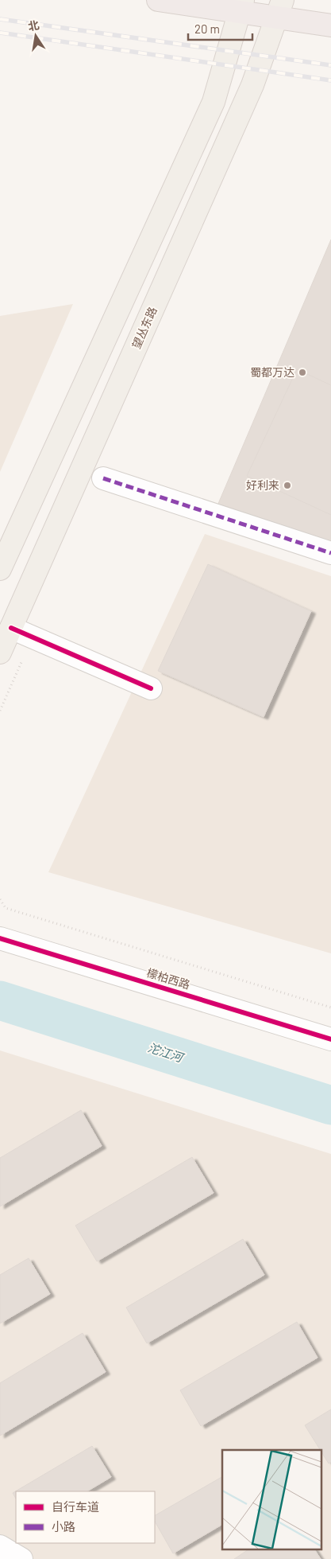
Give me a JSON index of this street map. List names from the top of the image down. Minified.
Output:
{"streets":{"main road":["望丛东路"],"street":["檬柏西路"]},"water":["沱江河"],"places":["蜀都万达","好利来"],"legend":["自行车道","小路"],"scale_bar":"20 m","north":"top"}
